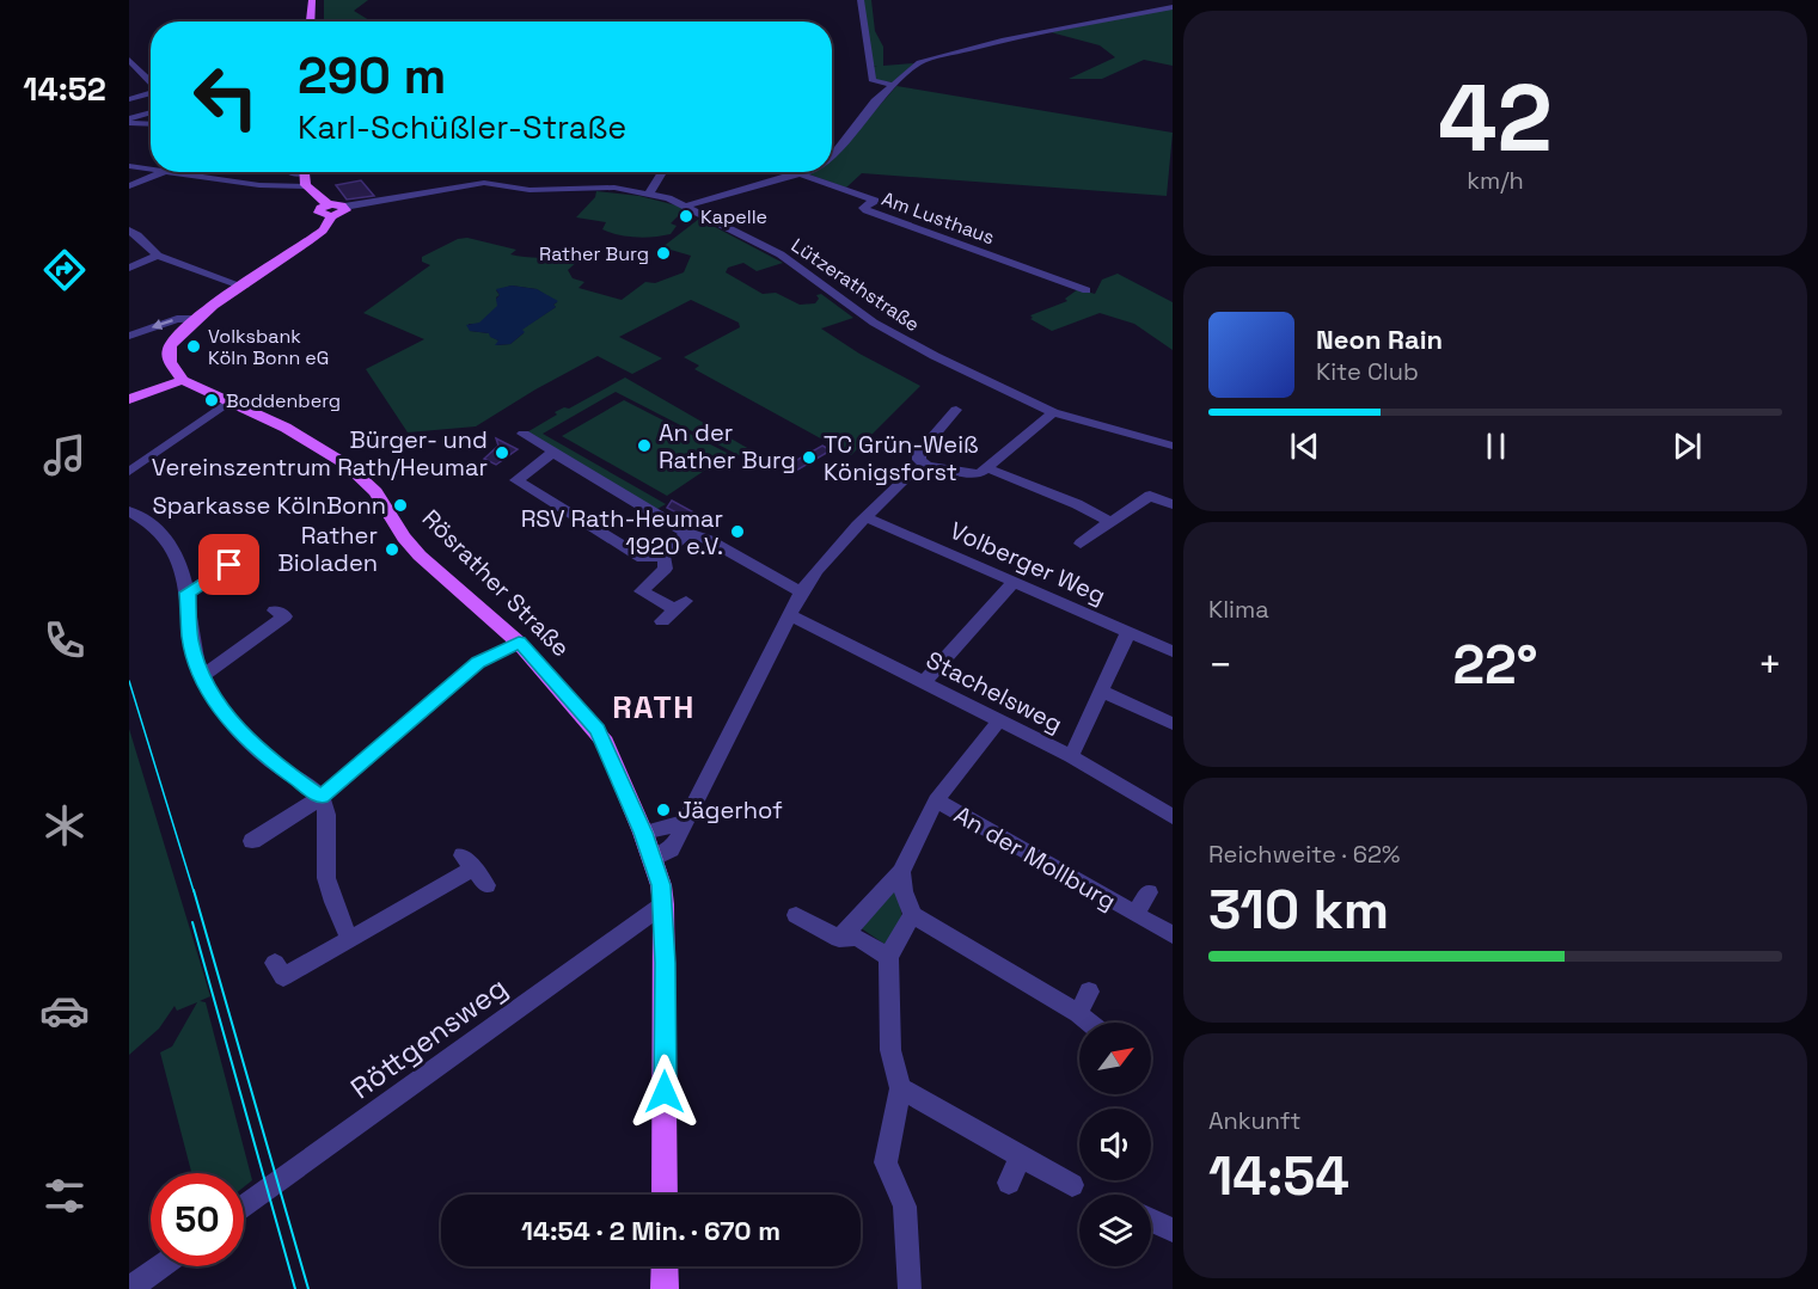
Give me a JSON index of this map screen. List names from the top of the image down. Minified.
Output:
{"streets":{"main road":["Rösrather Straße"],"street":["Am Lusthaus","Lützerathstraße","Volberger Weg","Stachelsweg","An der Mollburg","Röttgensweg"]},"crossings":[["Rösrather Straße","Röttgensweg"],["Stachelsweg","An der Mollburg"]],"districts":["RATH"],"places":["Kapelle","Rather Burg","Volksbank Köln Bonn eG","Boddenberg","An der Rather Burg","Bürger- und Vereinszentrum Rath/Heumar","TC Grün-Weiß Königsforst","Sparkasse KölnBonn","RSV Rath-Heumar 1920 e.V.","Rather Bioladen","Jägerhof"],"north":"top right","page":{"tabs":"14:52","tile":[["42","km/h"],"Klima",["Reichweite · 62%","310 km"],["Ankunft","14:54"]],"turn":["290 m","Karl-Schüßler-Straße"],"song":["Neon Rain","Kite Club"],"heat":["−","22°","+"],"limit":"50","trip":"14:54 · 2 Min. · 670 m"}}
